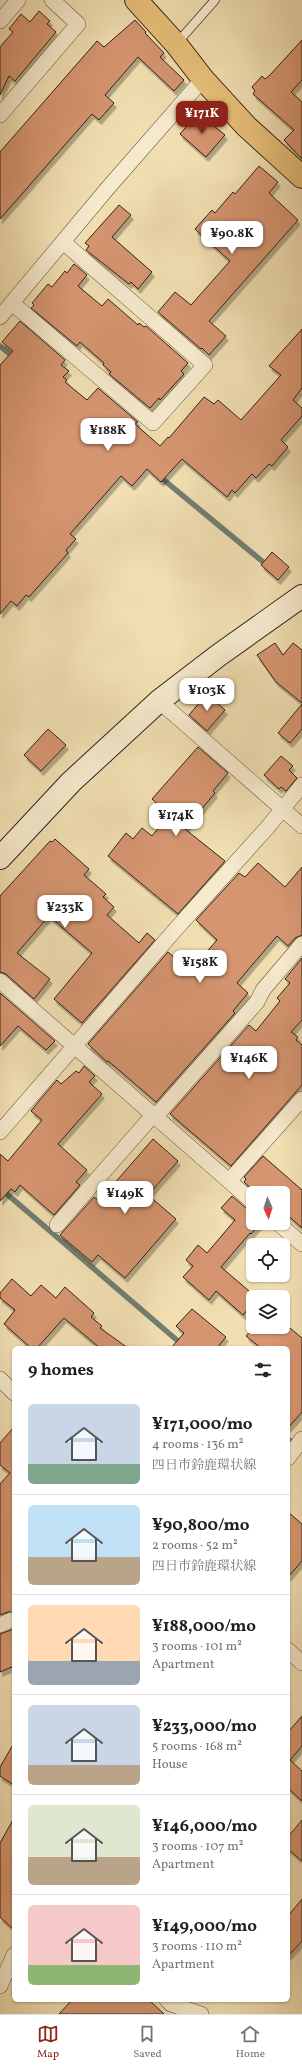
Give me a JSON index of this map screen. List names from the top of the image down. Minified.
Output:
{"north":"bottom","page":{"price":["¥171K","¥90.8K","¥188K","¥103K","¥174K","¥233K","¥158K","¥146K","¥149K"],"heading":"9 homes","list":[{"name":"¥171,000/mo","note":"4 rooms · 136 m² · 四日市鈴鹿環状線"},{"name":"¥90,800/mo","note":"2 rooms · 52 m² · 四日市鈴鹿環状線"},{"name":"¥188,000/mo","note":"3 rooms · 101 m² · Apartment"},{"name":"¥233,000/mo","note":"5 rooms · 168 m² · House"},{"name":"¥146,000/mo","note":"3 rooms · 107 m² · Apartment"},{"name":"¥149,000/mo","note":"3 rooms · 110 m² · Apartment"}],"tabs":["Map","Saved","Home"]}}
